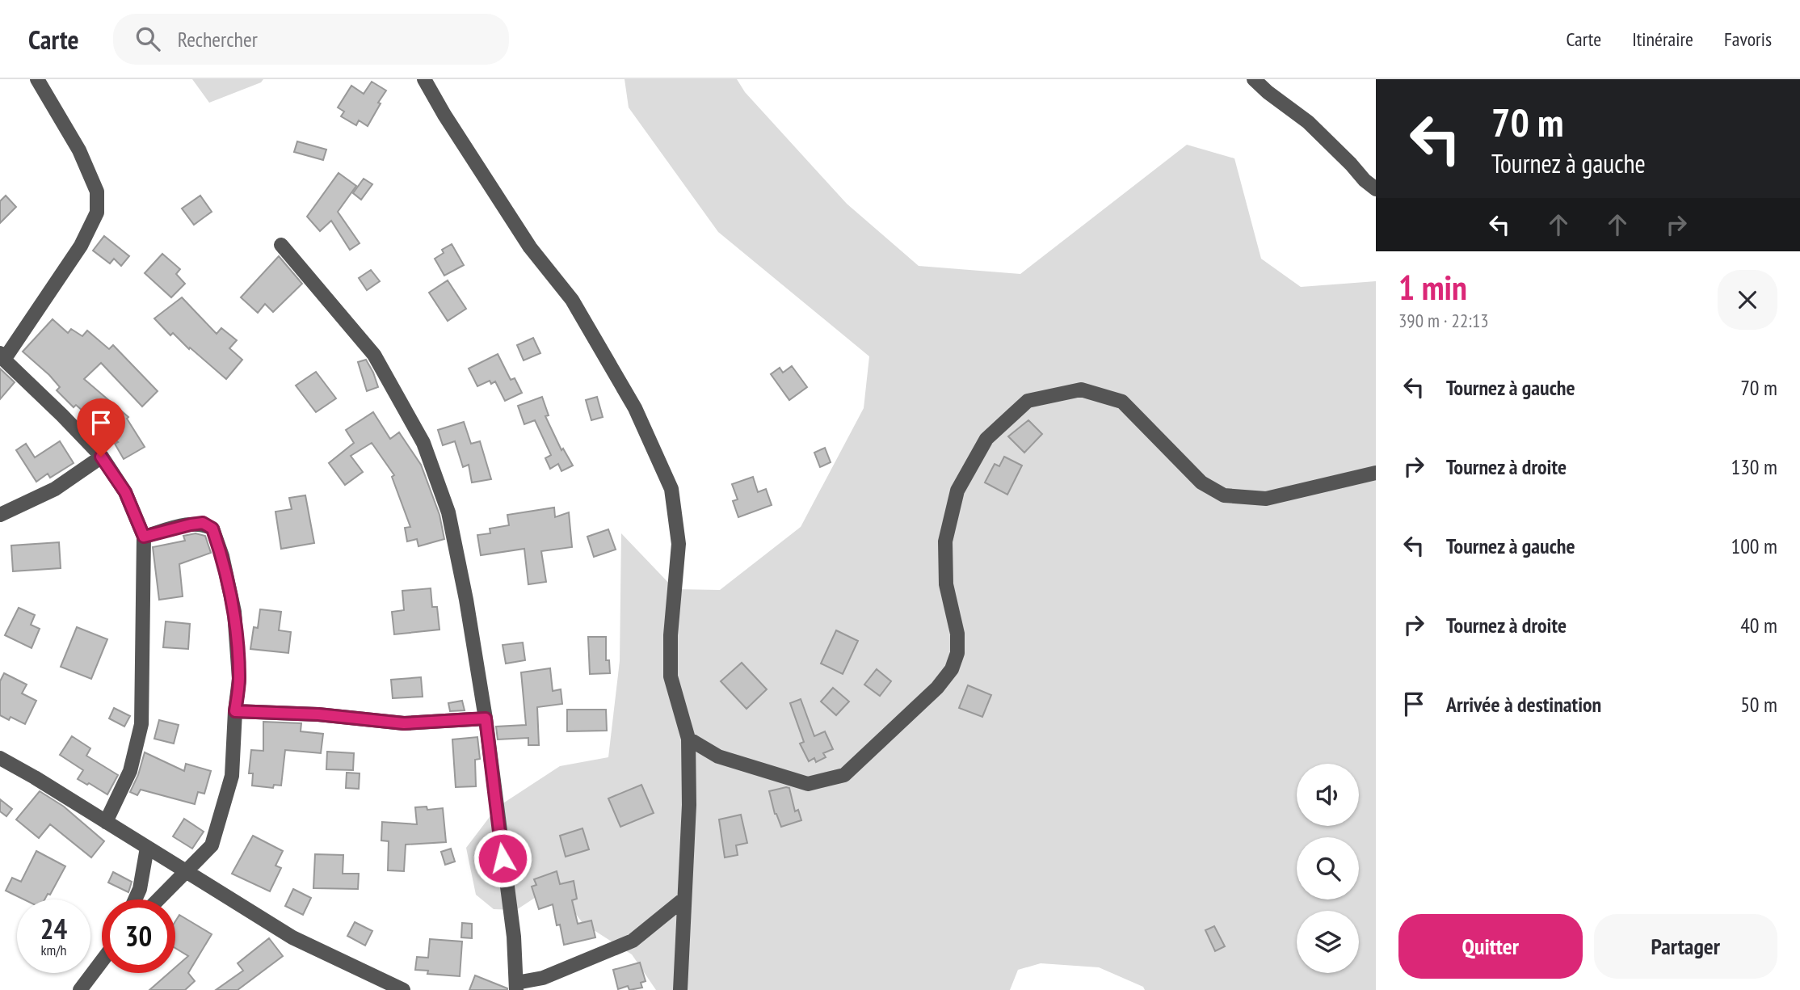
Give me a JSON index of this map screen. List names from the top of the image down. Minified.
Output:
{"page":{"header":"Carte","search":"Rechercher","nav":["Carte","Itinéraire","Favoris"],"turn":["70 m","Tournez à gauche"],"heading":["1 min","390 m · 22:13"],"list":[{"name":"Tournez à gauche","value":"70 m"},{"name":"Tournez à droite","value":"130 m"},{"name":"Tournez à gauche","value":"100 m"},{"name":"Tournez à droite","value":"40 m"},{"name":"Arrivée à destination","value":"50 m"}],"speed":"24 km/h","limit":"30","buttons":["Quitter","Partager"]}}
